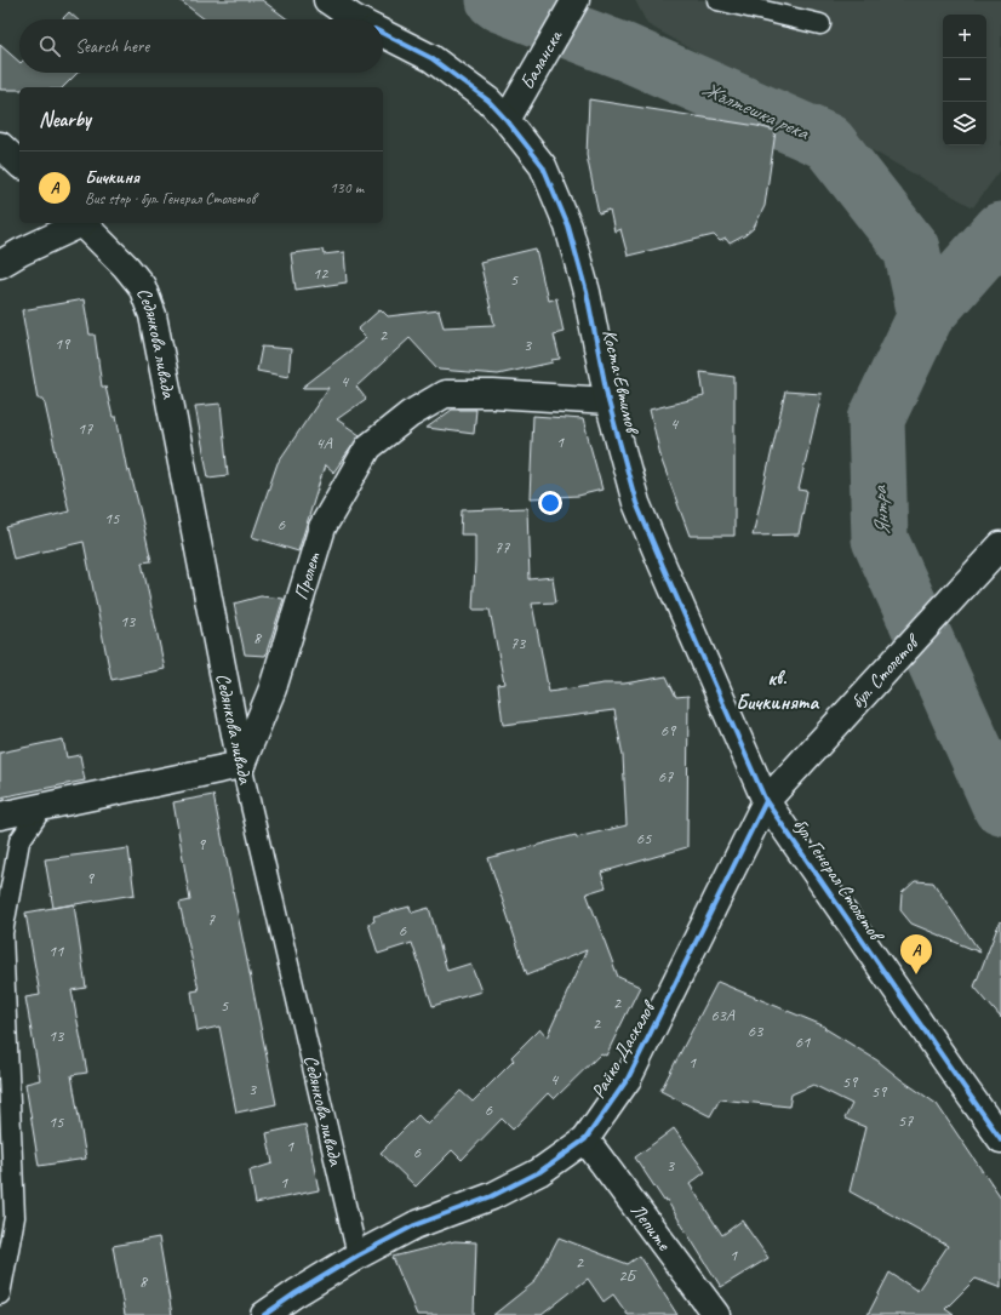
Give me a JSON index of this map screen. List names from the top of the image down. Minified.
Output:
{"streets":{"street":["Баланска","Седянкова ливада","Коста Евтимов","Пролет","бул. Столетов","бул. Генерал Столетов","Райко Даскалов","Лепите"]},"crossings":[["Баланска","Коста Евтимов"],["Седянкова ливада","Пролет"],["Седянкова ливада","Райко Даскалов"],["Коста Евтимов","Пролет"],["Коста Евтимов","бул. Столетов"],["Коста Евтимов","бул. Генерал Столетов"],["Коста Евтимов","Райко Даскалов"],["бул. Столетов","бул. Генерал Столетов"],["бул. Столетов","Райко Даскалов"],["бул. Генерал Столетов","Райко Даскалов"],["Райко Даскалов","Лепите"]],"districts":["кв. Бичкинята"],"water":["Жълтешка река","Янтра"],"house_numbers":["12","5","2","19","3","4","4","17","1","4А","15","6","77","13","8","73","69","67","65","9","9","7","6","11","2","5","63А","2","63","13","61","1","4","59","3","59","6","57","15","1","6","3","1","1","2","2Б","8"],"page":{"map_buttons":["+","−"],"search":"Search here","heading":"Nearby","list":[{"mark":"A","name":"Бичкиня","note":"Bus stop · бул. Генерал Столетов","value":"130 m"}],"pins":"A"}}
